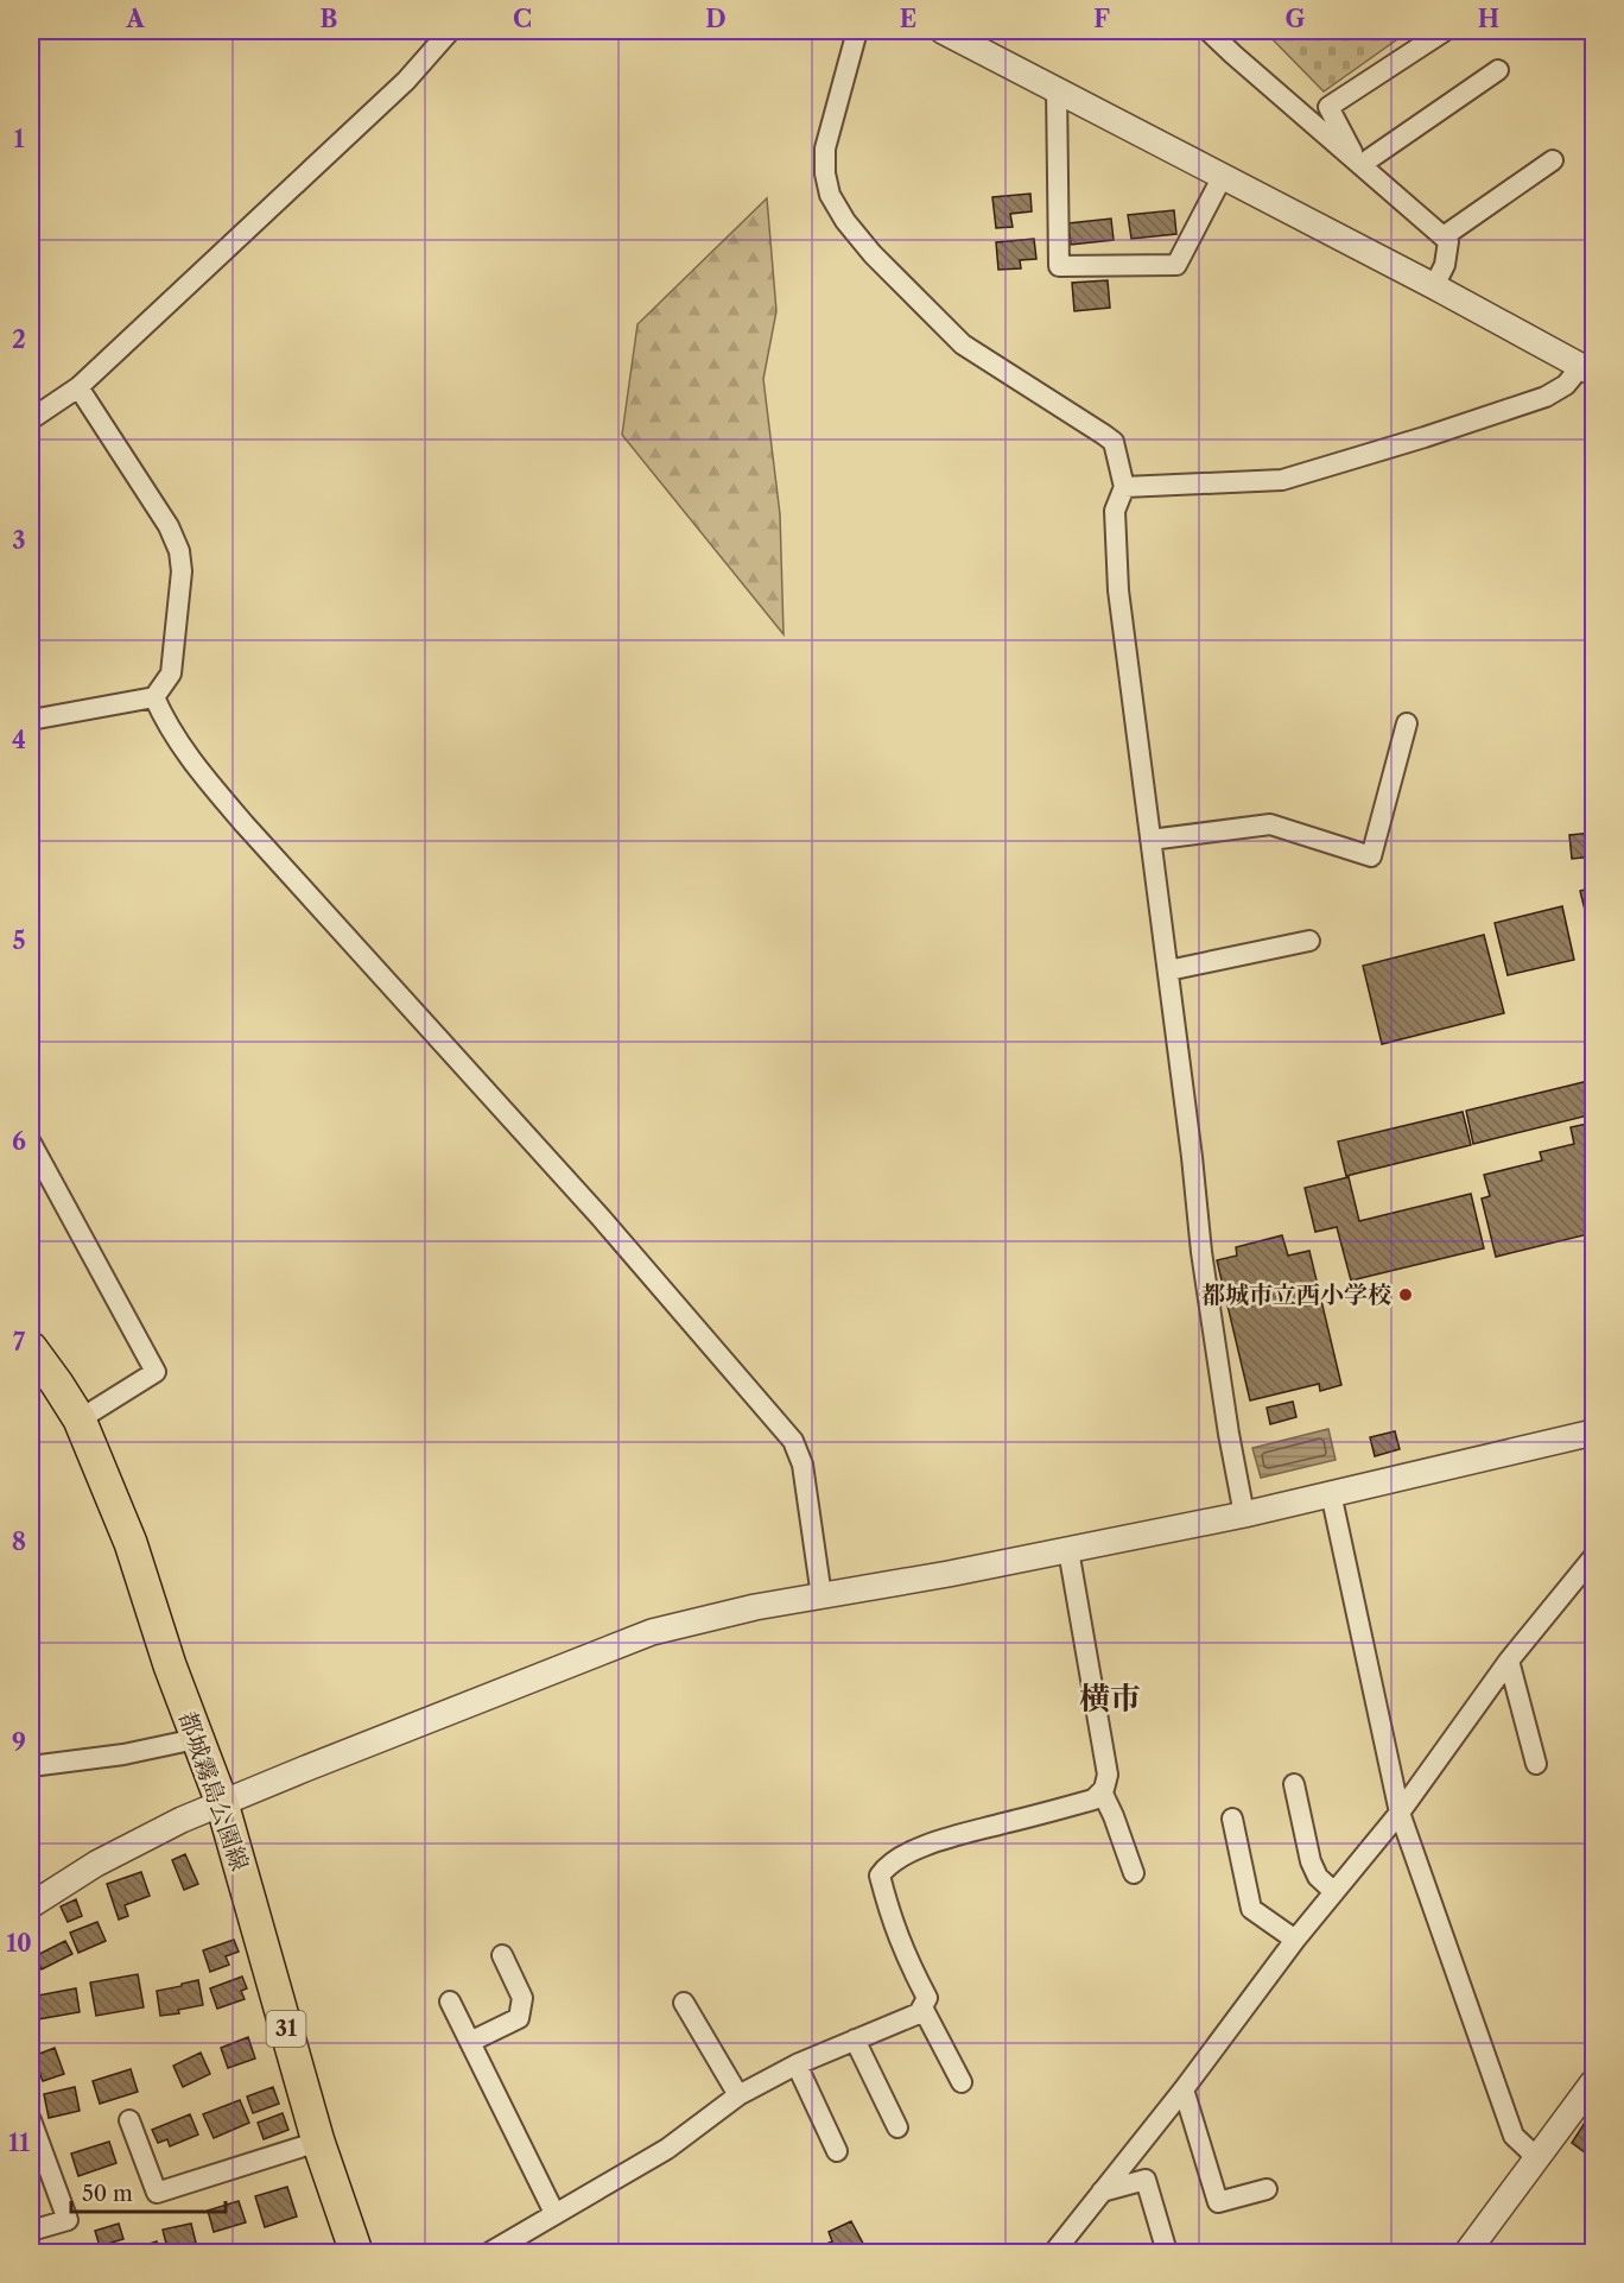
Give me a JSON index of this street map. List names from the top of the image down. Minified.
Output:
{"streets":{"main road":["都城霧島公園線","31"]},"districts":["横市"],"places":["都城市立西小学校"],"scale_bar":"50 m","grid":{"columns":["A","B","C","D","E","F","G","H"],"rows":["1","2","3","4","5","6","7","8","9","10","11"]}}
